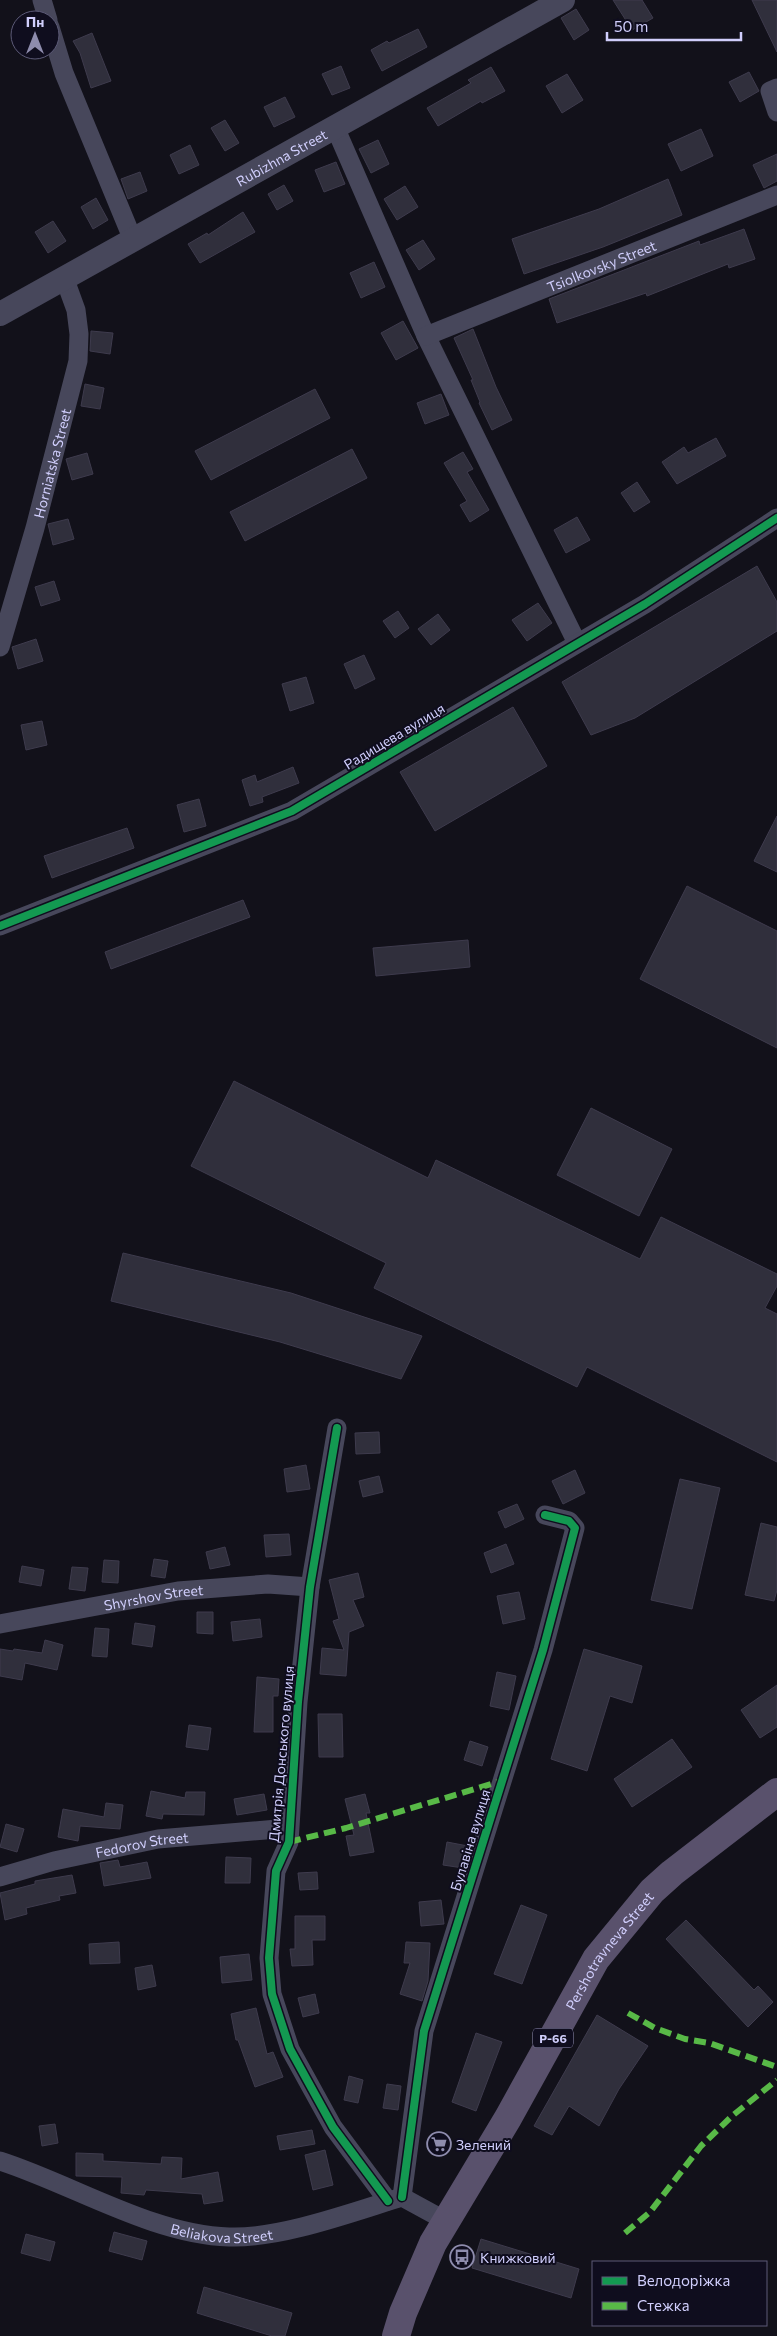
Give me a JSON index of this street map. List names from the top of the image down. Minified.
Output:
{"streets":{"main road":["Pershotravneva Street","Р-66"],"street":["Rubizhna Street","Tsiolkovsky Street","Horniatska Street","Радищева вулиця","Shyrshov Street","Дмитрія Донського вулиця","Булавіна вулиця","Fedorov Street","Beliakova Street"]},"crossings":[["Rubizhna Street","Horniatska Street"],["Shyrshov Street","Дмитрія Донського вулиця"],["Дмитрія Донського вулиця","Булавіна вулиця"],["Дмитрія Донського вулиця","Fedorov Street"],["Дмитрія Донського вулиця","Beliakova Street"],["Булавіна вулиця","Beliakova Street"]],"places":{"supermarket":["Зелений"],"bus stop":["Книжковий"]},"legend":["Велодоріжка","Стежка"],"scale_bar":"50 m","north":"top"}
